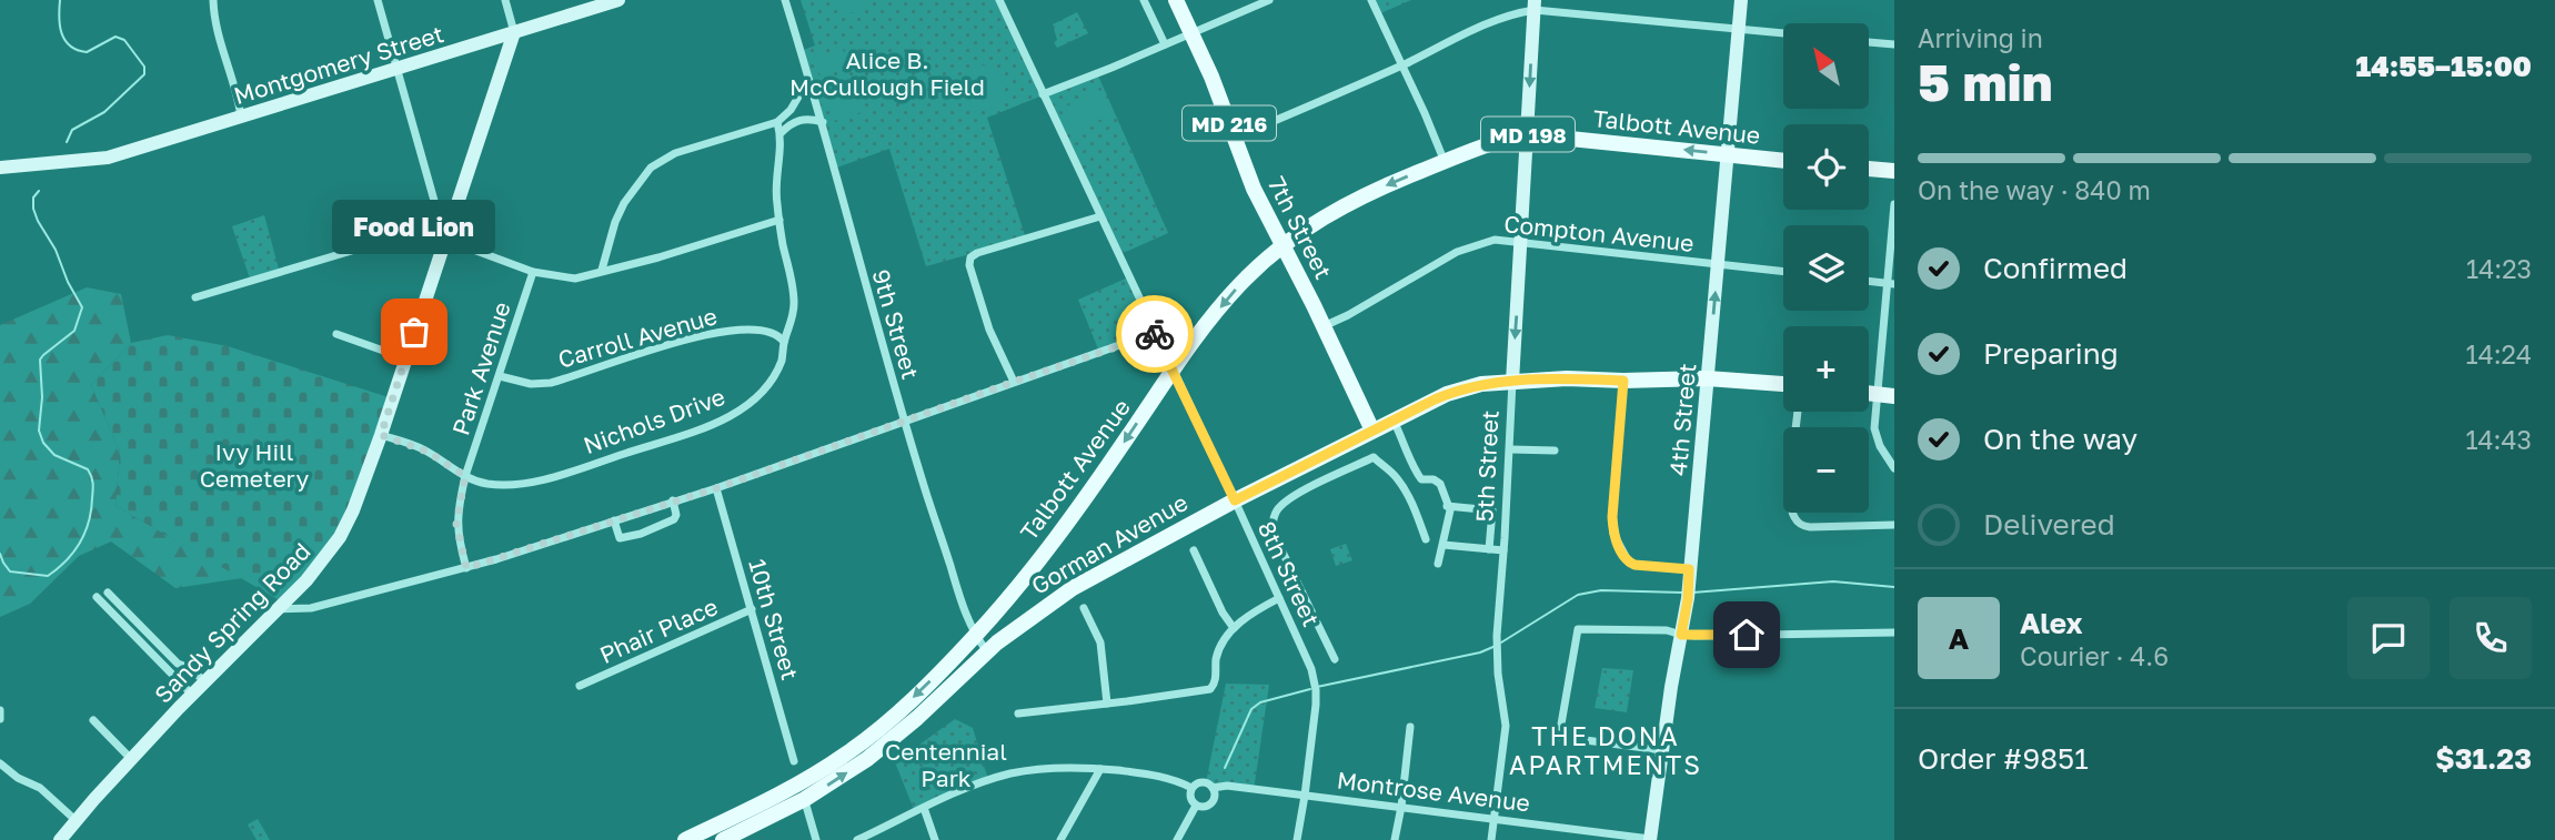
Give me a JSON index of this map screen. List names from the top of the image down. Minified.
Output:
{"streets":{"main road":["MD 216","Talbott Avenue","MD 198","7th Street","Gorman Avenue"],"street":["Montgomery Street","Compton Avenue","9th Street","Carroll Avenue","Park Avenue","4th Street","Nichols Drive","5th Street","8th Street","10th Street","Sandy Spring Road","Phair Place","Montrose Avenue"]},"crossings":[["Montgomery Street","Sandy Spring Road"],["Talbott Avenue","MD 198"],["Talbott Avenue","7th Street"],["Talbott Avenue","9th Street"],["Talbott Avenue","4th Street"],["Talbott Avenue","5th Street"],["Talbott Avenue","8th Street"],["MD 198","9th Street"],["7th Street","Compton Avenue"],["7th Street","Gorman Avenue"],["Compton Avenue","4th Street"],["Compton Avenue","5th Street"],["9th Street","Gorman Avenue"],["Carroll Avenue","Park Avenue"],["Carroll Avenue","Nichols Drive"],["Park Avenue","Nichols Drive"],["4th Street","Gorman Avenue"],["4th Street","Montrose Avenue"],["Nichols Drive","Sandy Spring Road"],["5th Street","Gorman Avenue"],["5th Street","Montrose Avenue"],["Gorman Avenue","8th Street"],["8th Street","Montrose Avenue"],["10th Street","Phair Place"]],"one_way":["Talbott Avenue"],"districts":["THE DONA APARTMENTS"],"parks":["Alice B. McCullough Field","Ivy Hill Cemetery","Centennial Park"],"places":["Food Lion"],"north":"top left","page":{"heading":["5 min","Arriving in","14:55–15:00"],"panel":["Alex","Courier · 4.6","Order #9851","$31.23"],"map_buttons":["+","−"],"bar":"On the way · 840 m","bubble":"Food Lion","list":[["Confirmed","14:23"],["Preparing","14:24"],["On the way","14:43"],"Delivered"],"round":"A"}}
